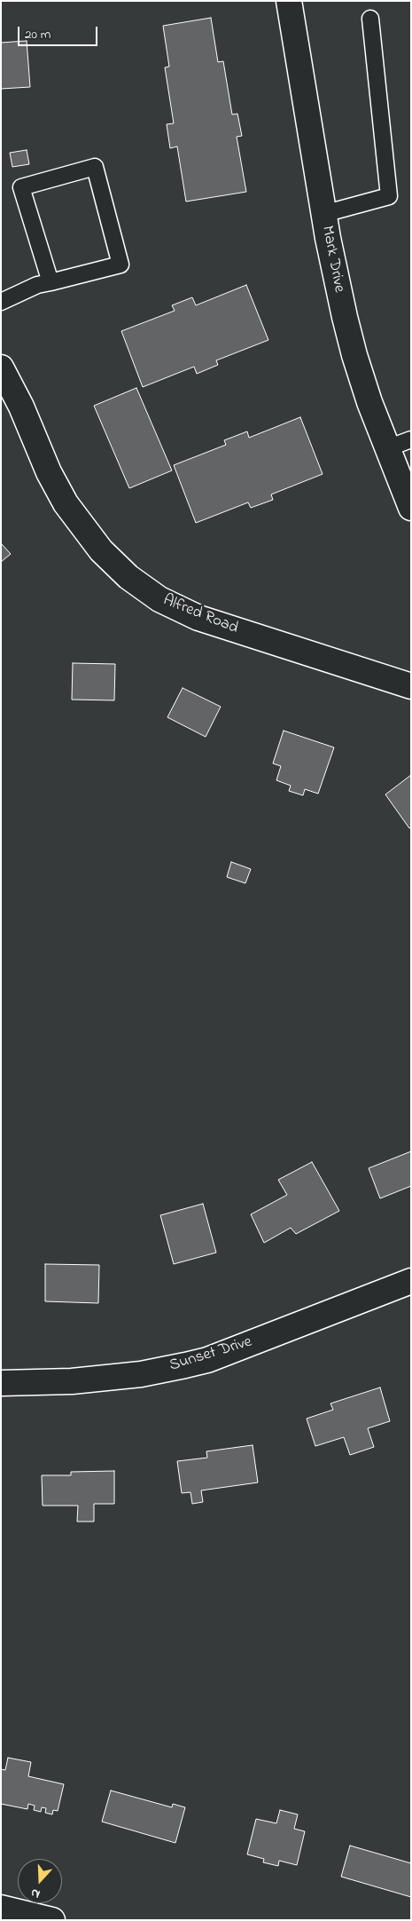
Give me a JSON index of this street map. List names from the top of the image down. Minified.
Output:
{"streets":{"street":["Mark Drive","Alfred Road","Sunset Drive"]},"scale_bar":"20 m","north":"bottom"}
